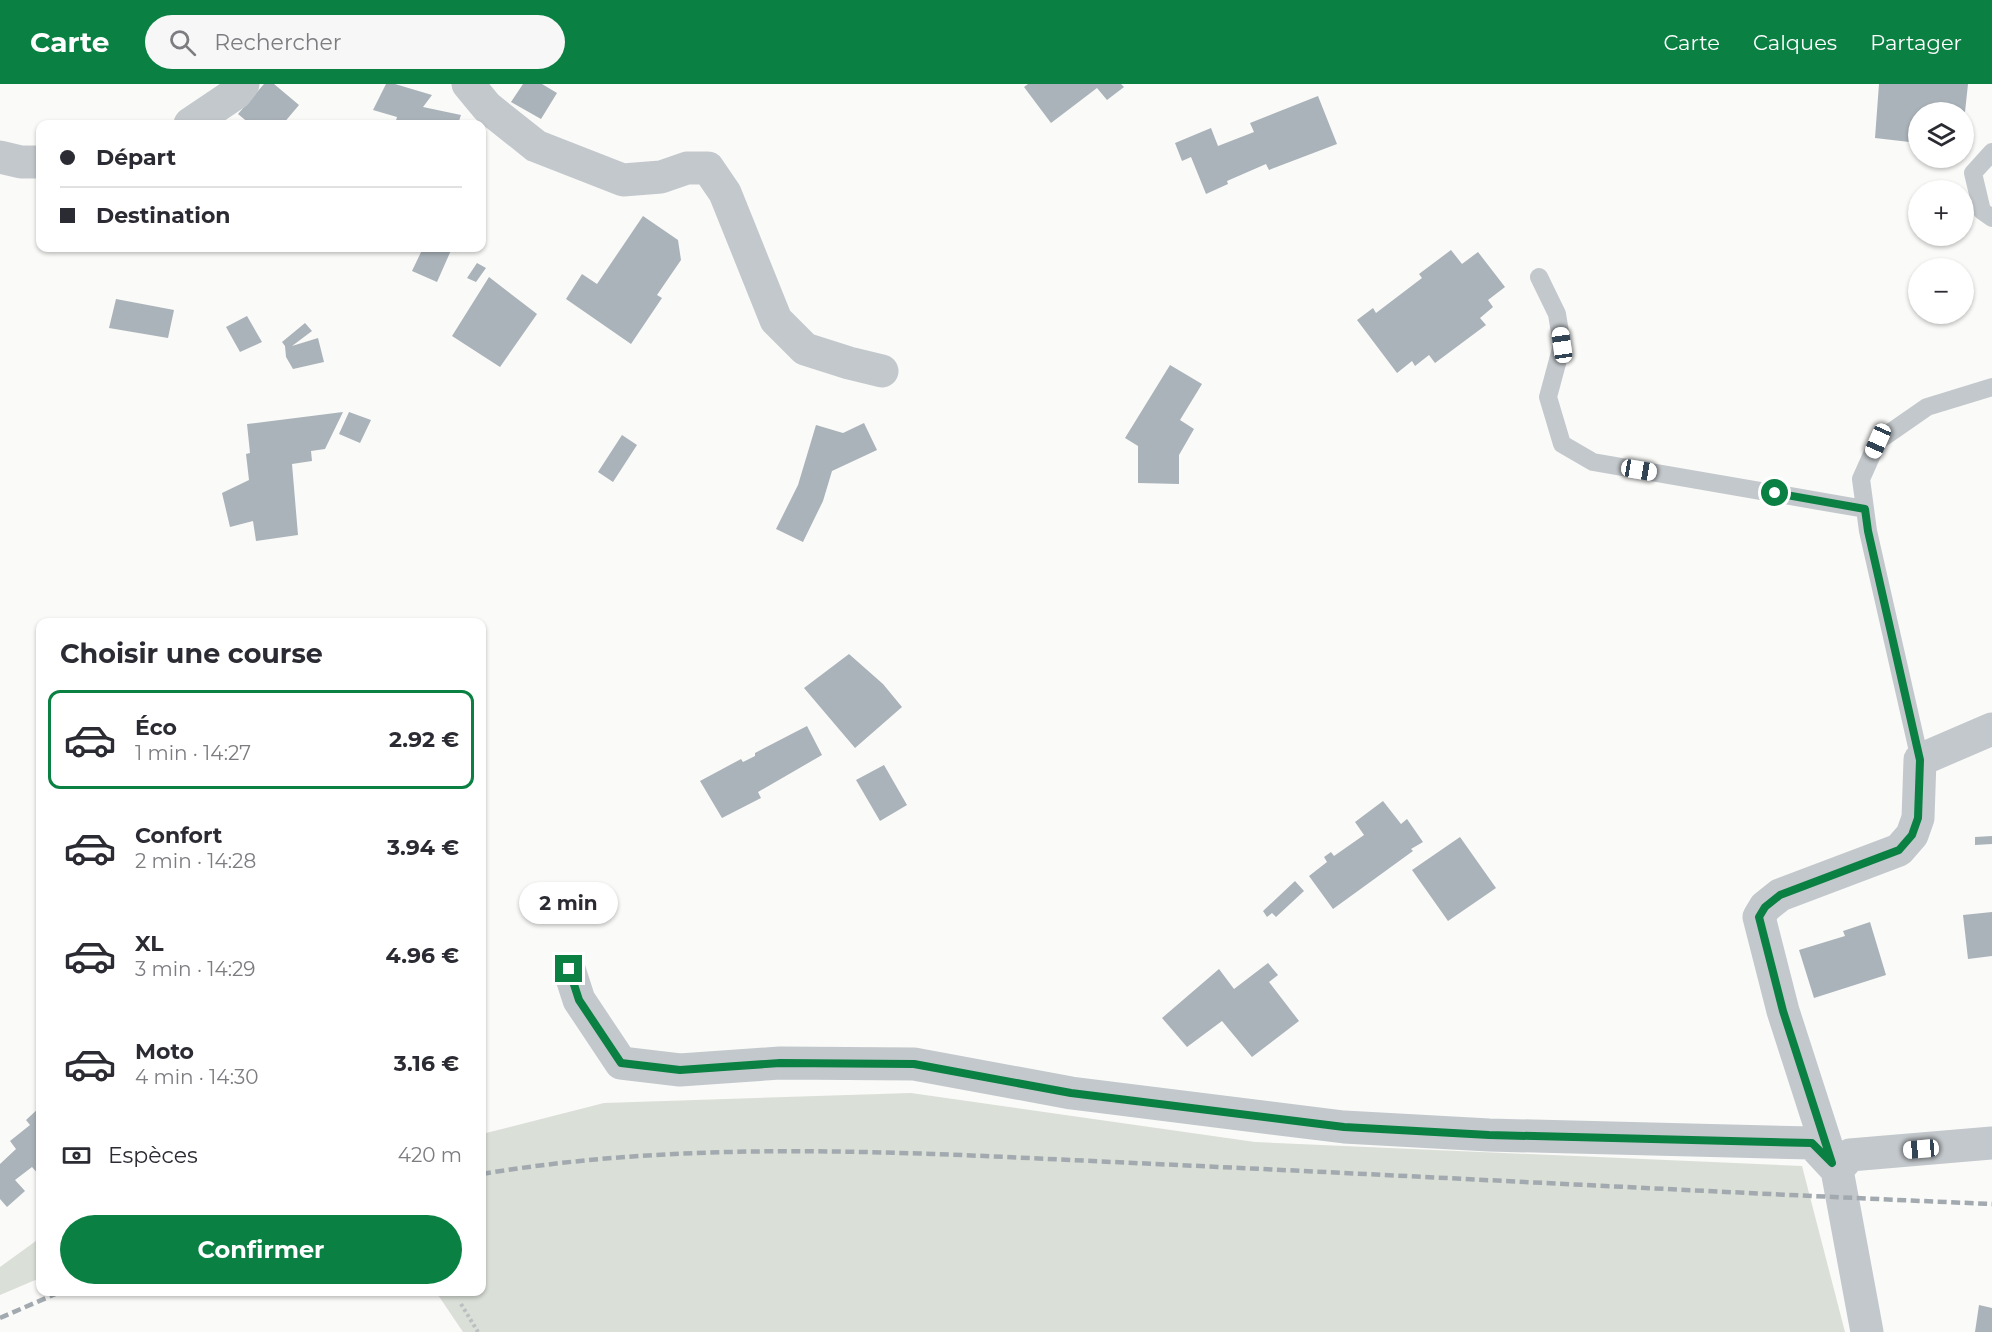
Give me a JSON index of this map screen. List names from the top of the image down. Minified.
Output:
{"page":{"header":"Carte","search":"Rechercher","nav":["Carte","Calques","Partager"],"map_buttons":["+","−"],"banner":["Départ","Destination"],"heading":"Choisir une course","list":[{"name":"Éco","note":"1 min · 14:27","value":"2.92 €"},{"name":"Confort","note":"2 min · 14:28","value":"3.94 €"},{"name":"XL","note":"3 min · 14:29","value":"4.96 €"},{"name":"Moto","note":"4 min · 14:30","value":"3.16 €"}],"bubble":"2 min","pay":["Espèces","420 m"],"buttons":"Confirmer"}}
